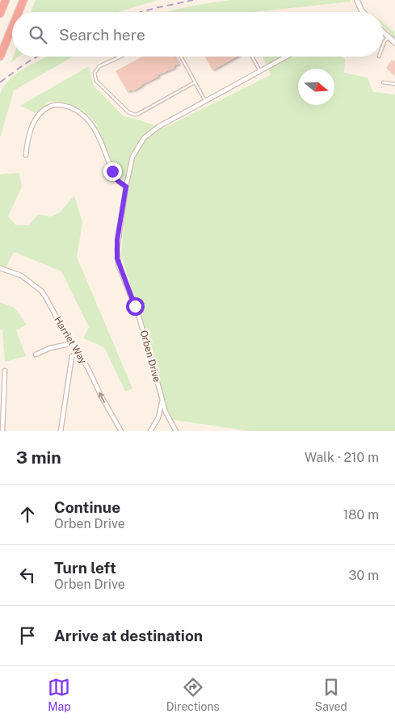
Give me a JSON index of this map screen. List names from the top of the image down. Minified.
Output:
{"streets":{"street":["Harriet Way","Orben Drive"]},"one_way":["Harriet Way"],"north":"right","page":{"search":"Search here","heading":["3 min","Walk · 210 m"],"list":[["Continue","Orben Drive","180 m"],["Turn left","Orben Drive","30 m"],"Arrive at destination"],"nav":["Map","Directions","Saved"]}}
